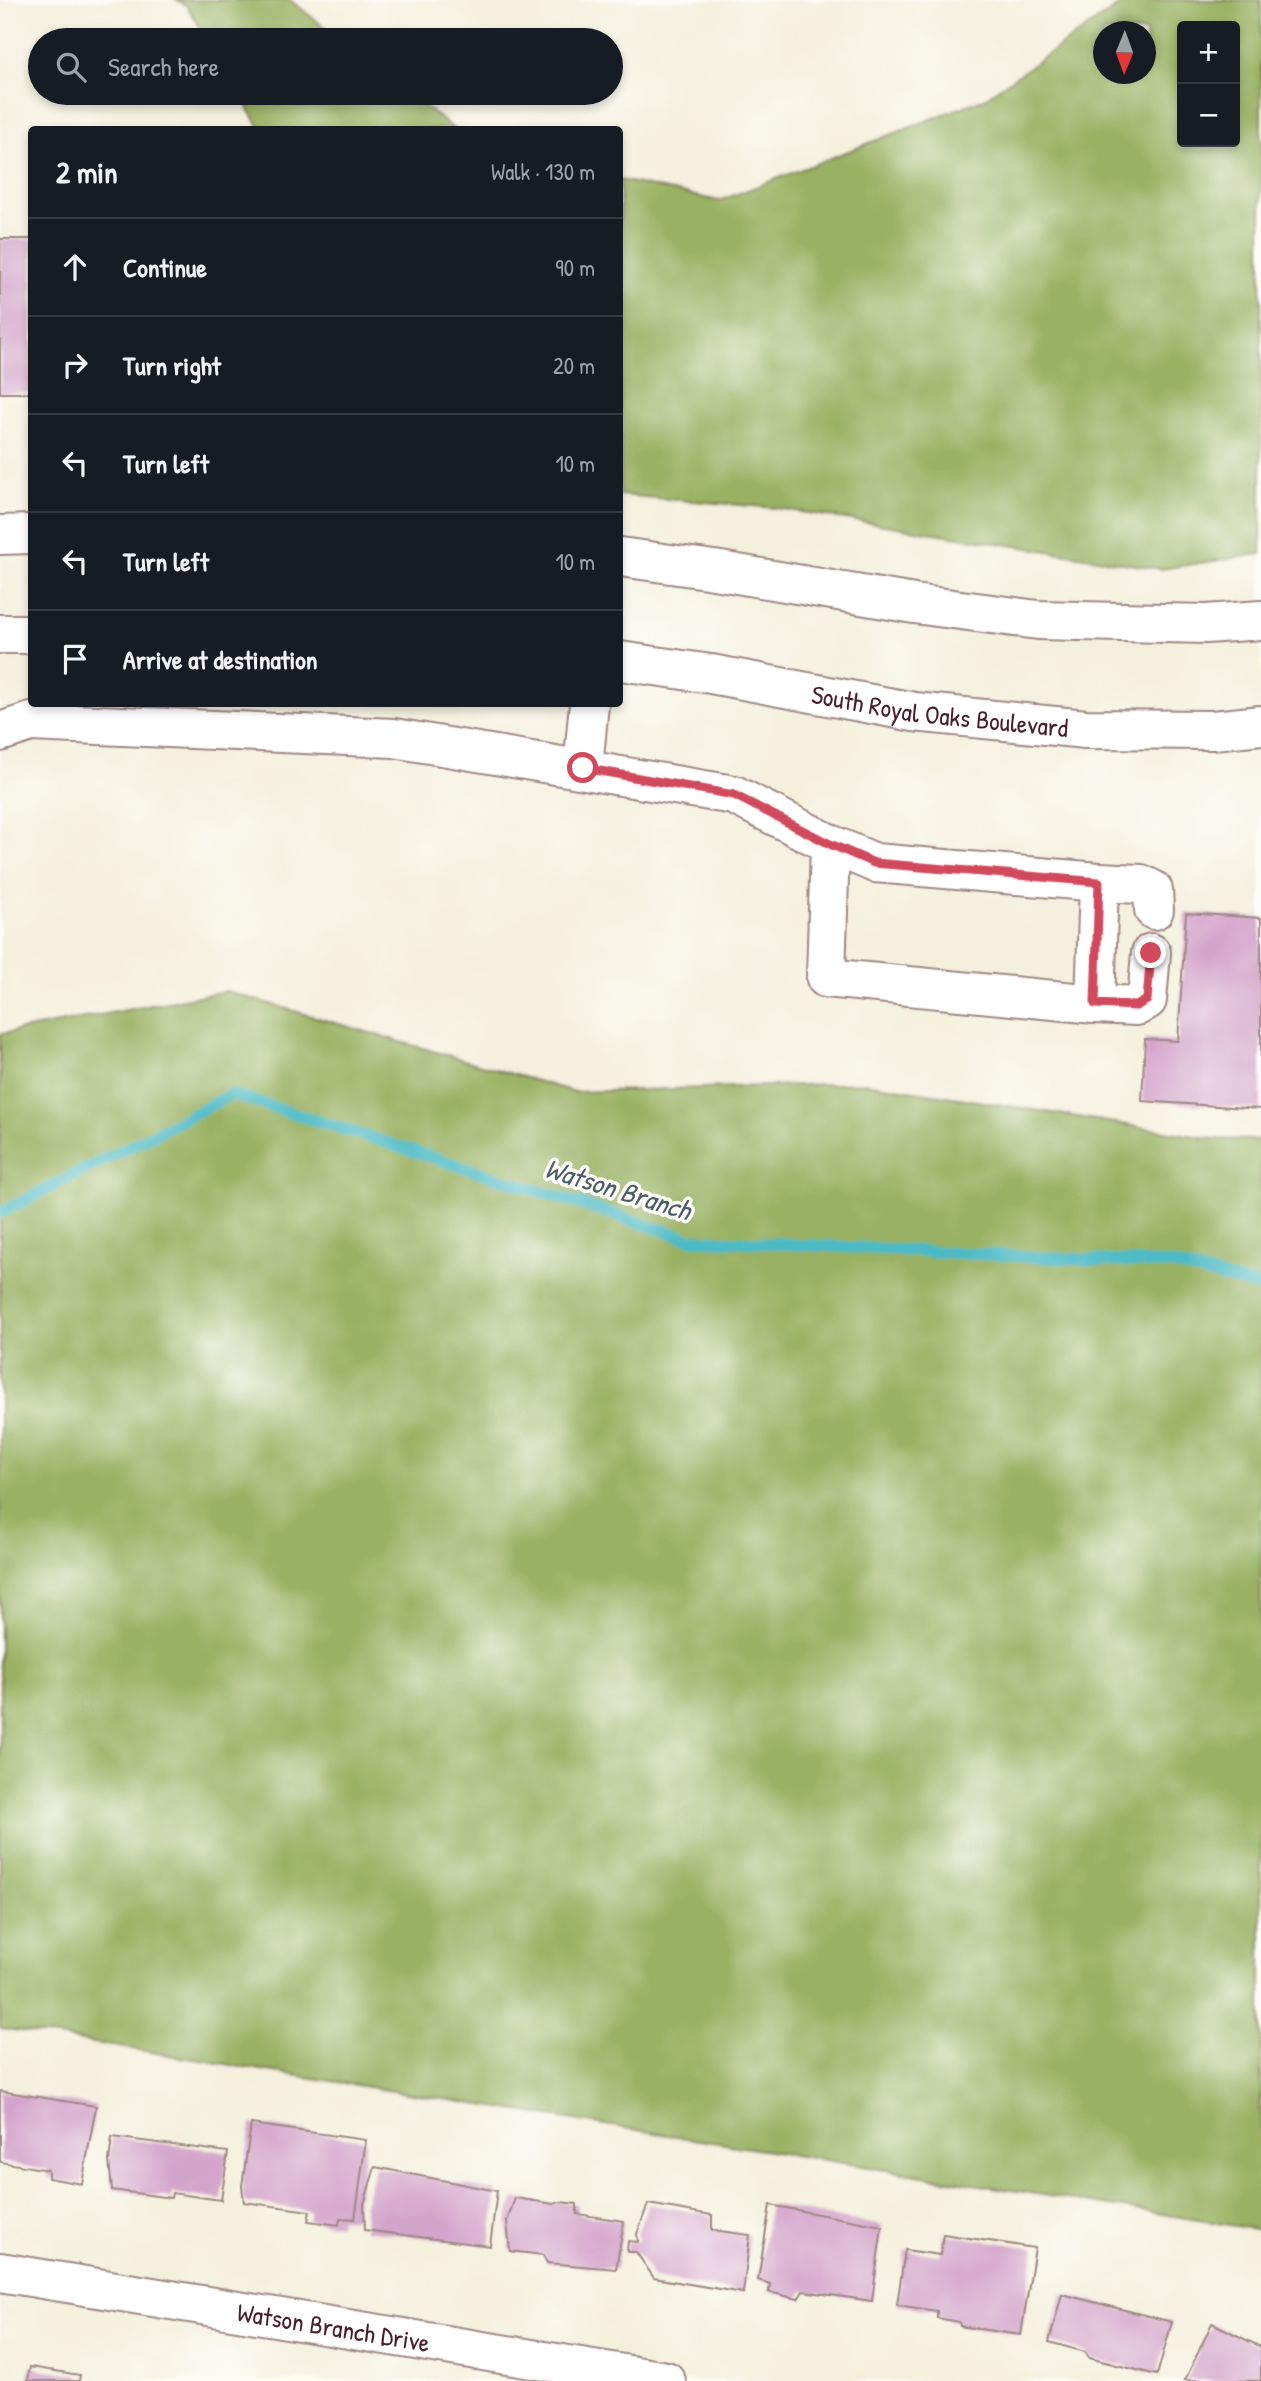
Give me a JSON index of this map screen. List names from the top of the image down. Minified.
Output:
{"streets":{"main road":["South Royal Oaks Boulevard","Watson Branch Drive"]},"water":["Watson Branch"],"north":"bottom","page":{"map_buttons":["+","−"],"search":"Search here","heading":["2 min","Walk · 130 m"],"list":[["Continue","90 m"],["Turn right","20 m"],["Turn left","10 m"],["Turn left","10 m"],"Arrive at destination"]}}
